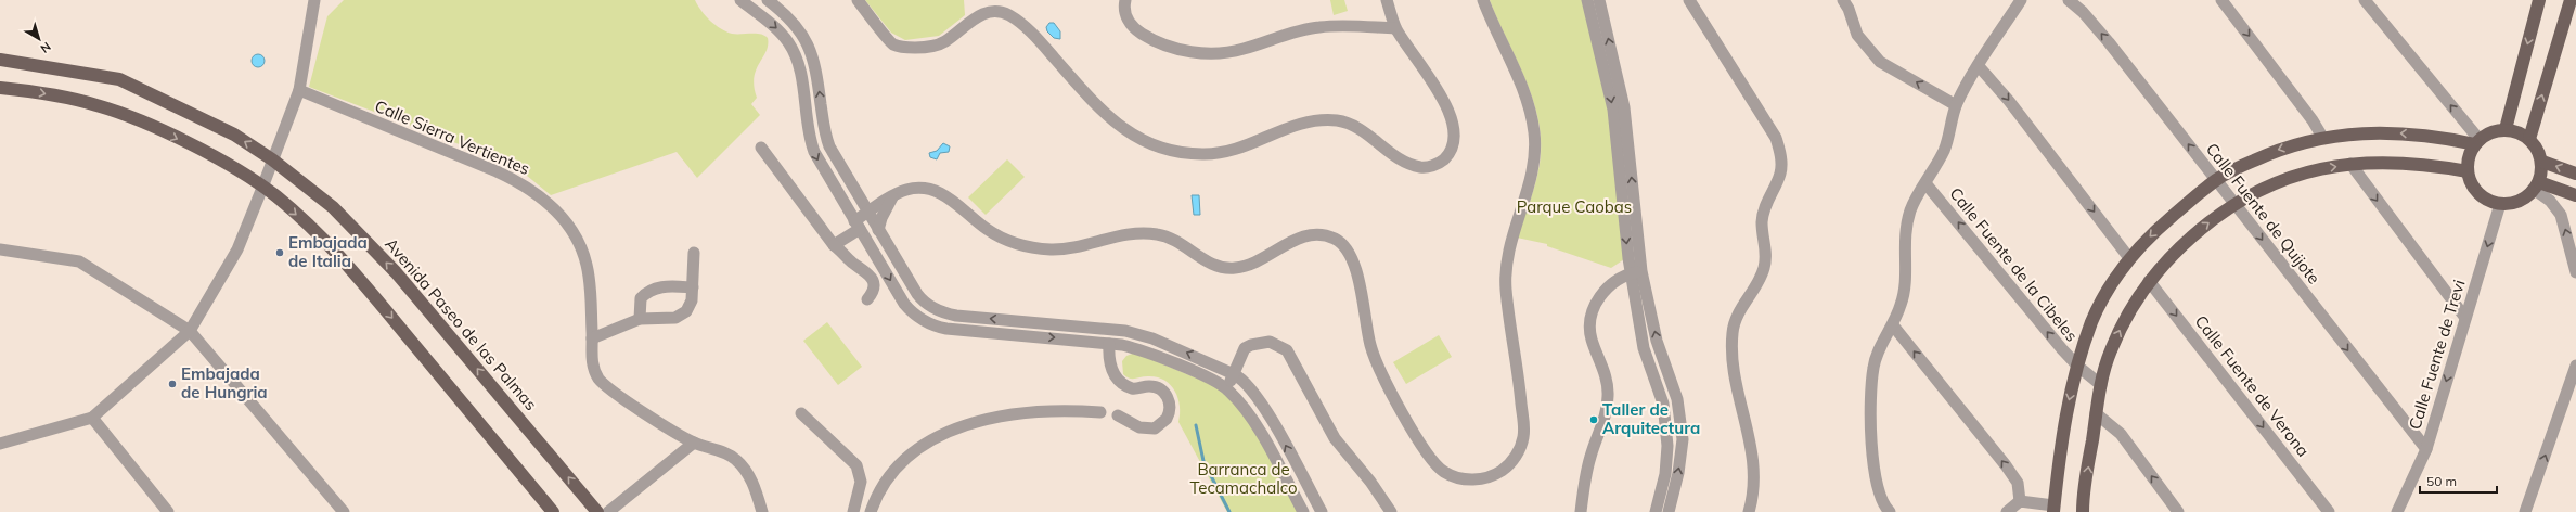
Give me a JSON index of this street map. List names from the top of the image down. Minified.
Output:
{"streets":{"main road":["Avenida Paseo de las Palmas"],"street":["Calle Sierra Vertientes","Calle Fuente de Quijote","Calle Fuente de la Cibeles","Calle Fuente de Trevi","Calle Fuente de Verona"]},"crossings":[["Calle Fuente de Quijote","Calle Fuente de Trevi"]],"one_way":["Calle Fuente de la Cibeles","Calle Fuente de Trevi","Calle Fuente de Verona"],"parks":["Parque Caobas","Barranca de Tecamachalco"],"places":["Embajada de Italia","Embajada de Hungria","Taller de Arquitectura"],"scale_bar":"50 m","north":"bottom right"}
